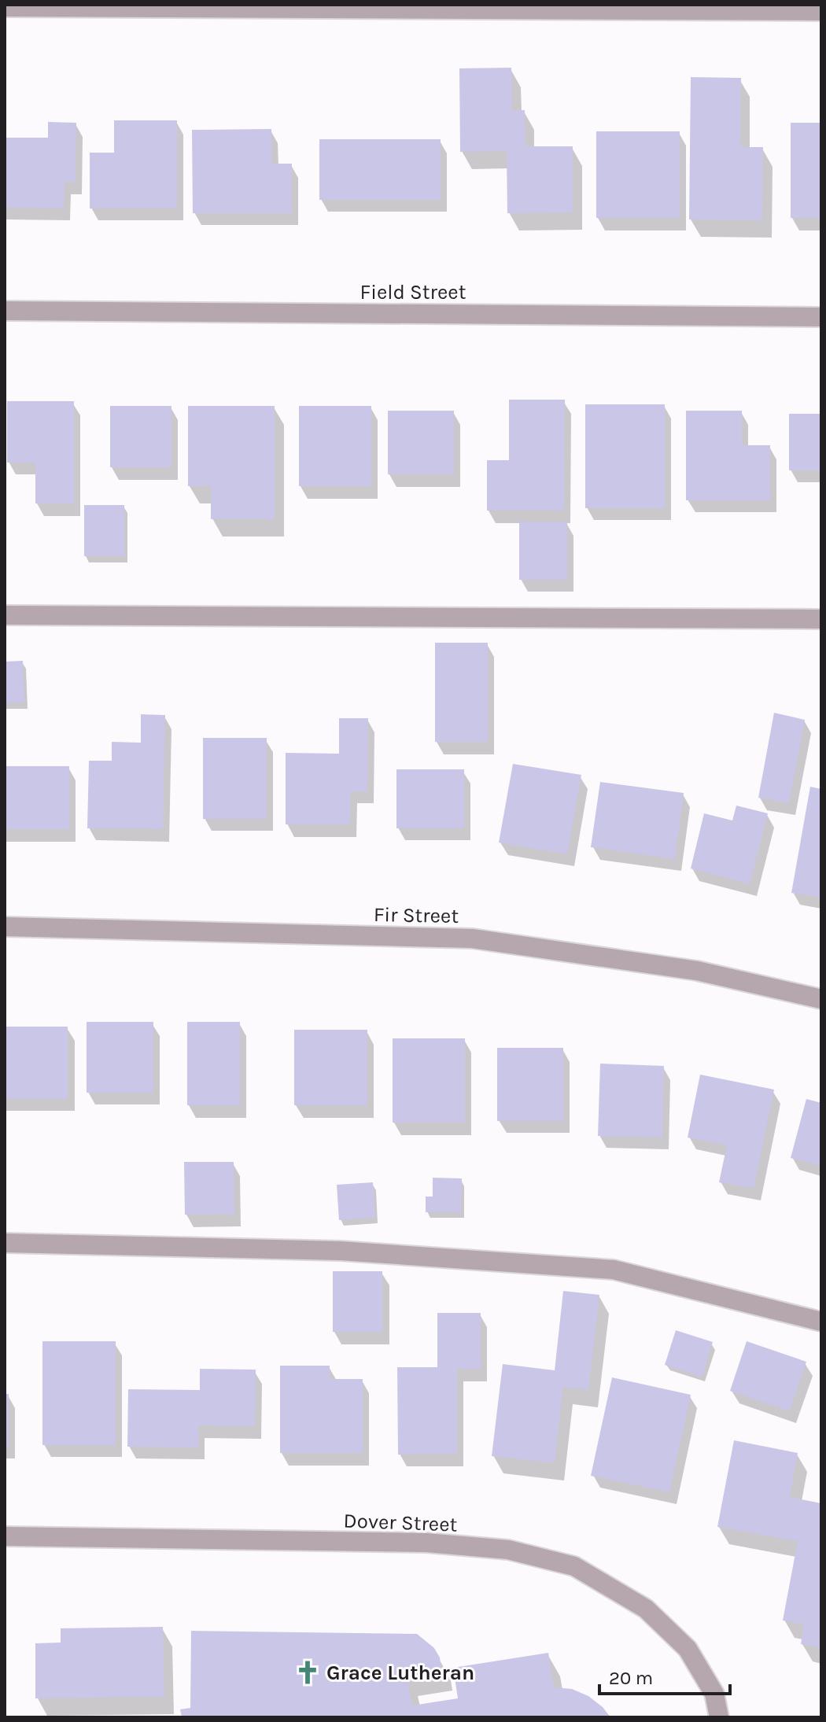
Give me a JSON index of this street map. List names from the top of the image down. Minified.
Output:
{"streets":{"street":["Field Street","Fir Street","Dover Street"]},"places":{"church":["Grace Lutheran"]},"scale_bar":"20 m"}
